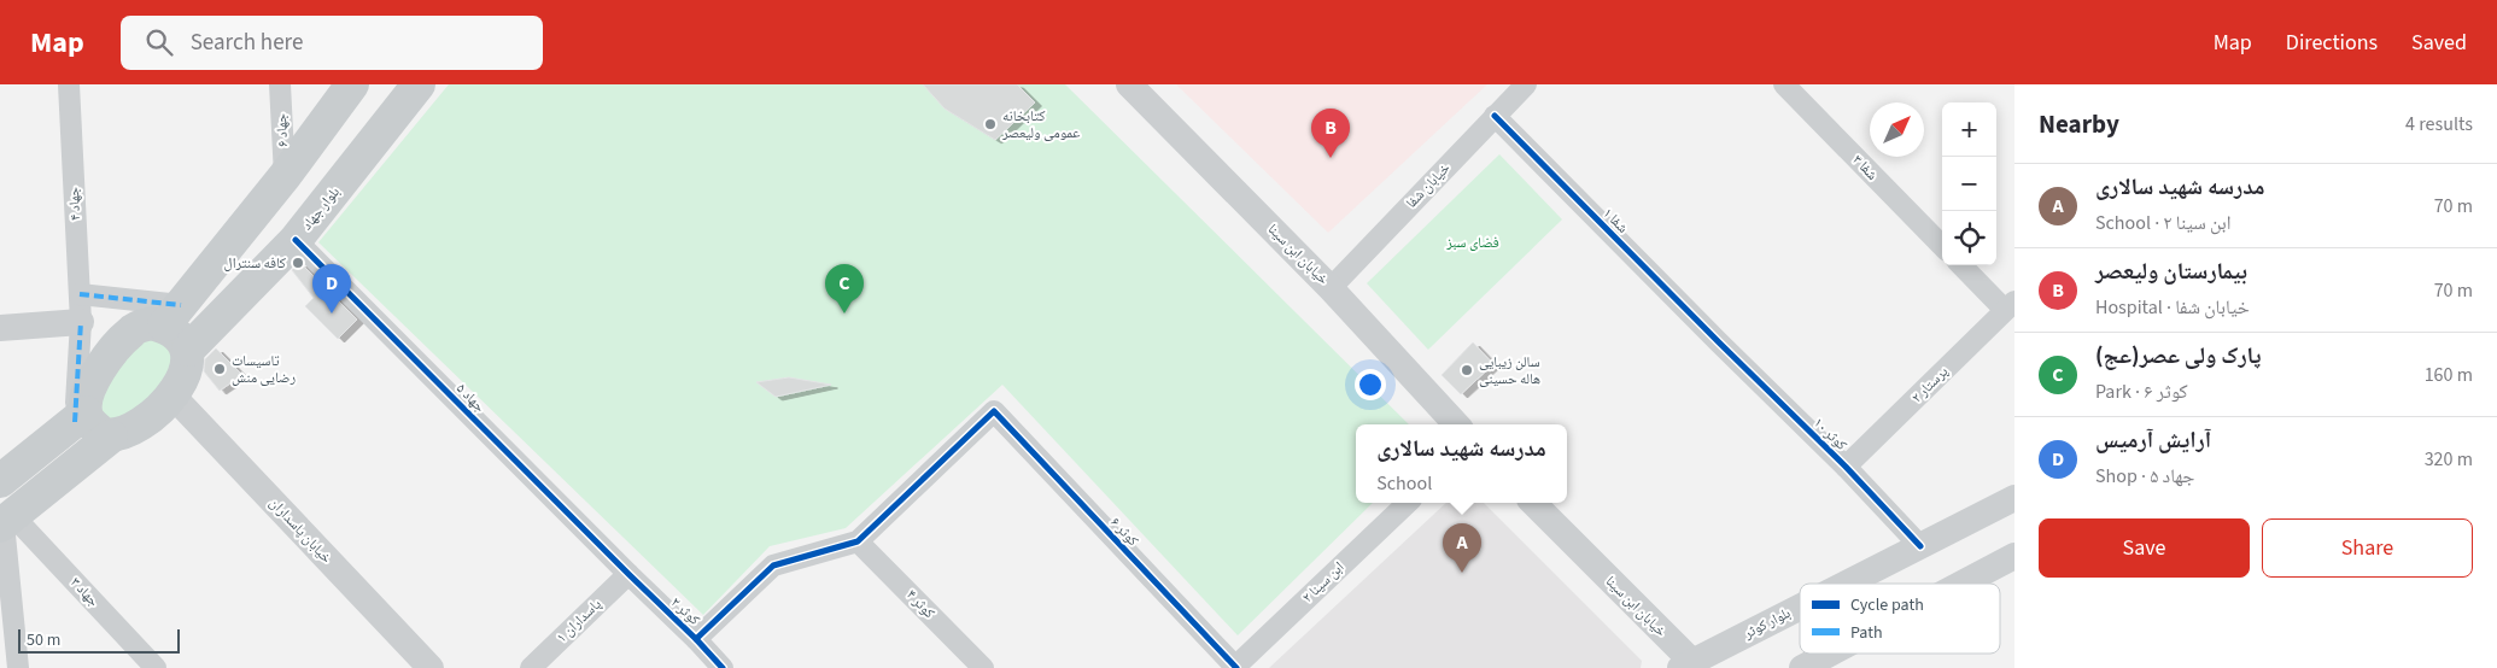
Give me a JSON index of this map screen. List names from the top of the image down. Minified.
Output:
{"streets":{"main road":["بلوار جهاد"],"street":["جهاد ۶","شفا ۳","خیابان شفا","جهاد ۴","شفا ۱","خیابان ابن سینا","پرستار ۲","جهاد ۵","کوثر ۱۰","خیابان پاسداران","کوثر ۶","ابن سینا ۲","جهاد ۳","کوثر ۴","کوثر ۲","پاسداران ۱","بلوار کوثر"]},"crossings":[["خیابان شفا","شفا ۱"],["خیابان شفا","خیابان ابن سینا"],["بلوار جهاد","جهاد ۵"],["شفا ۱","کوثر ۱۰"],["خیابان ابن سینا","بلوار کوثر"],["پرستار ۲","کوثر ۱۰"],["جهاد ۵","کوثر ۲"],["جهاد ۵","پاسداران ۱"],["کوثر ۱۰","بلوار کوثر"],["کوثر ۶","ابن سینا ۲"],["کوثر ۶","کوثر ۴"],["کوثر ۲","پاسداران ۱"]],"parks":["فضای سبز"],"places":["کتابخانه عمومی ولیعصر","کافه سنترال","تاسیسات رضایی منش","سالن زیبایی هاله حسینی"],"legend":["Cycle path","Path"],"scale_bar":"50 m","north":"top right","page":{"header":"Map","search":"Search here","nav":["Map","Directions","Saved"],"heading":["Nearby","4 results"],"map_buttons":["+","−"],"pins":["B","C","D","A"],"list":[{"mark":"A","name":"مدرسه شهید سالاری","note":"School · ابن سینا ۲","value":"70 m"},{"mark":"B","name":"بیمارستان ولیعصر","note":"Hospital · خیابان شفا","value":"70 m"},{"mark":"C","name":"پارک ولی عصر(عج)","note":"Park · کوثر ۶","value":"160 m"},{"mark":"D","name":"آرایش آرمیس","note":"Shop · جهاد ۵","value":"320 m"}],"popup":["مدرسه شهید سالاری","School"],"buttons":["Save","Share"],"scale":"50 m"}}
